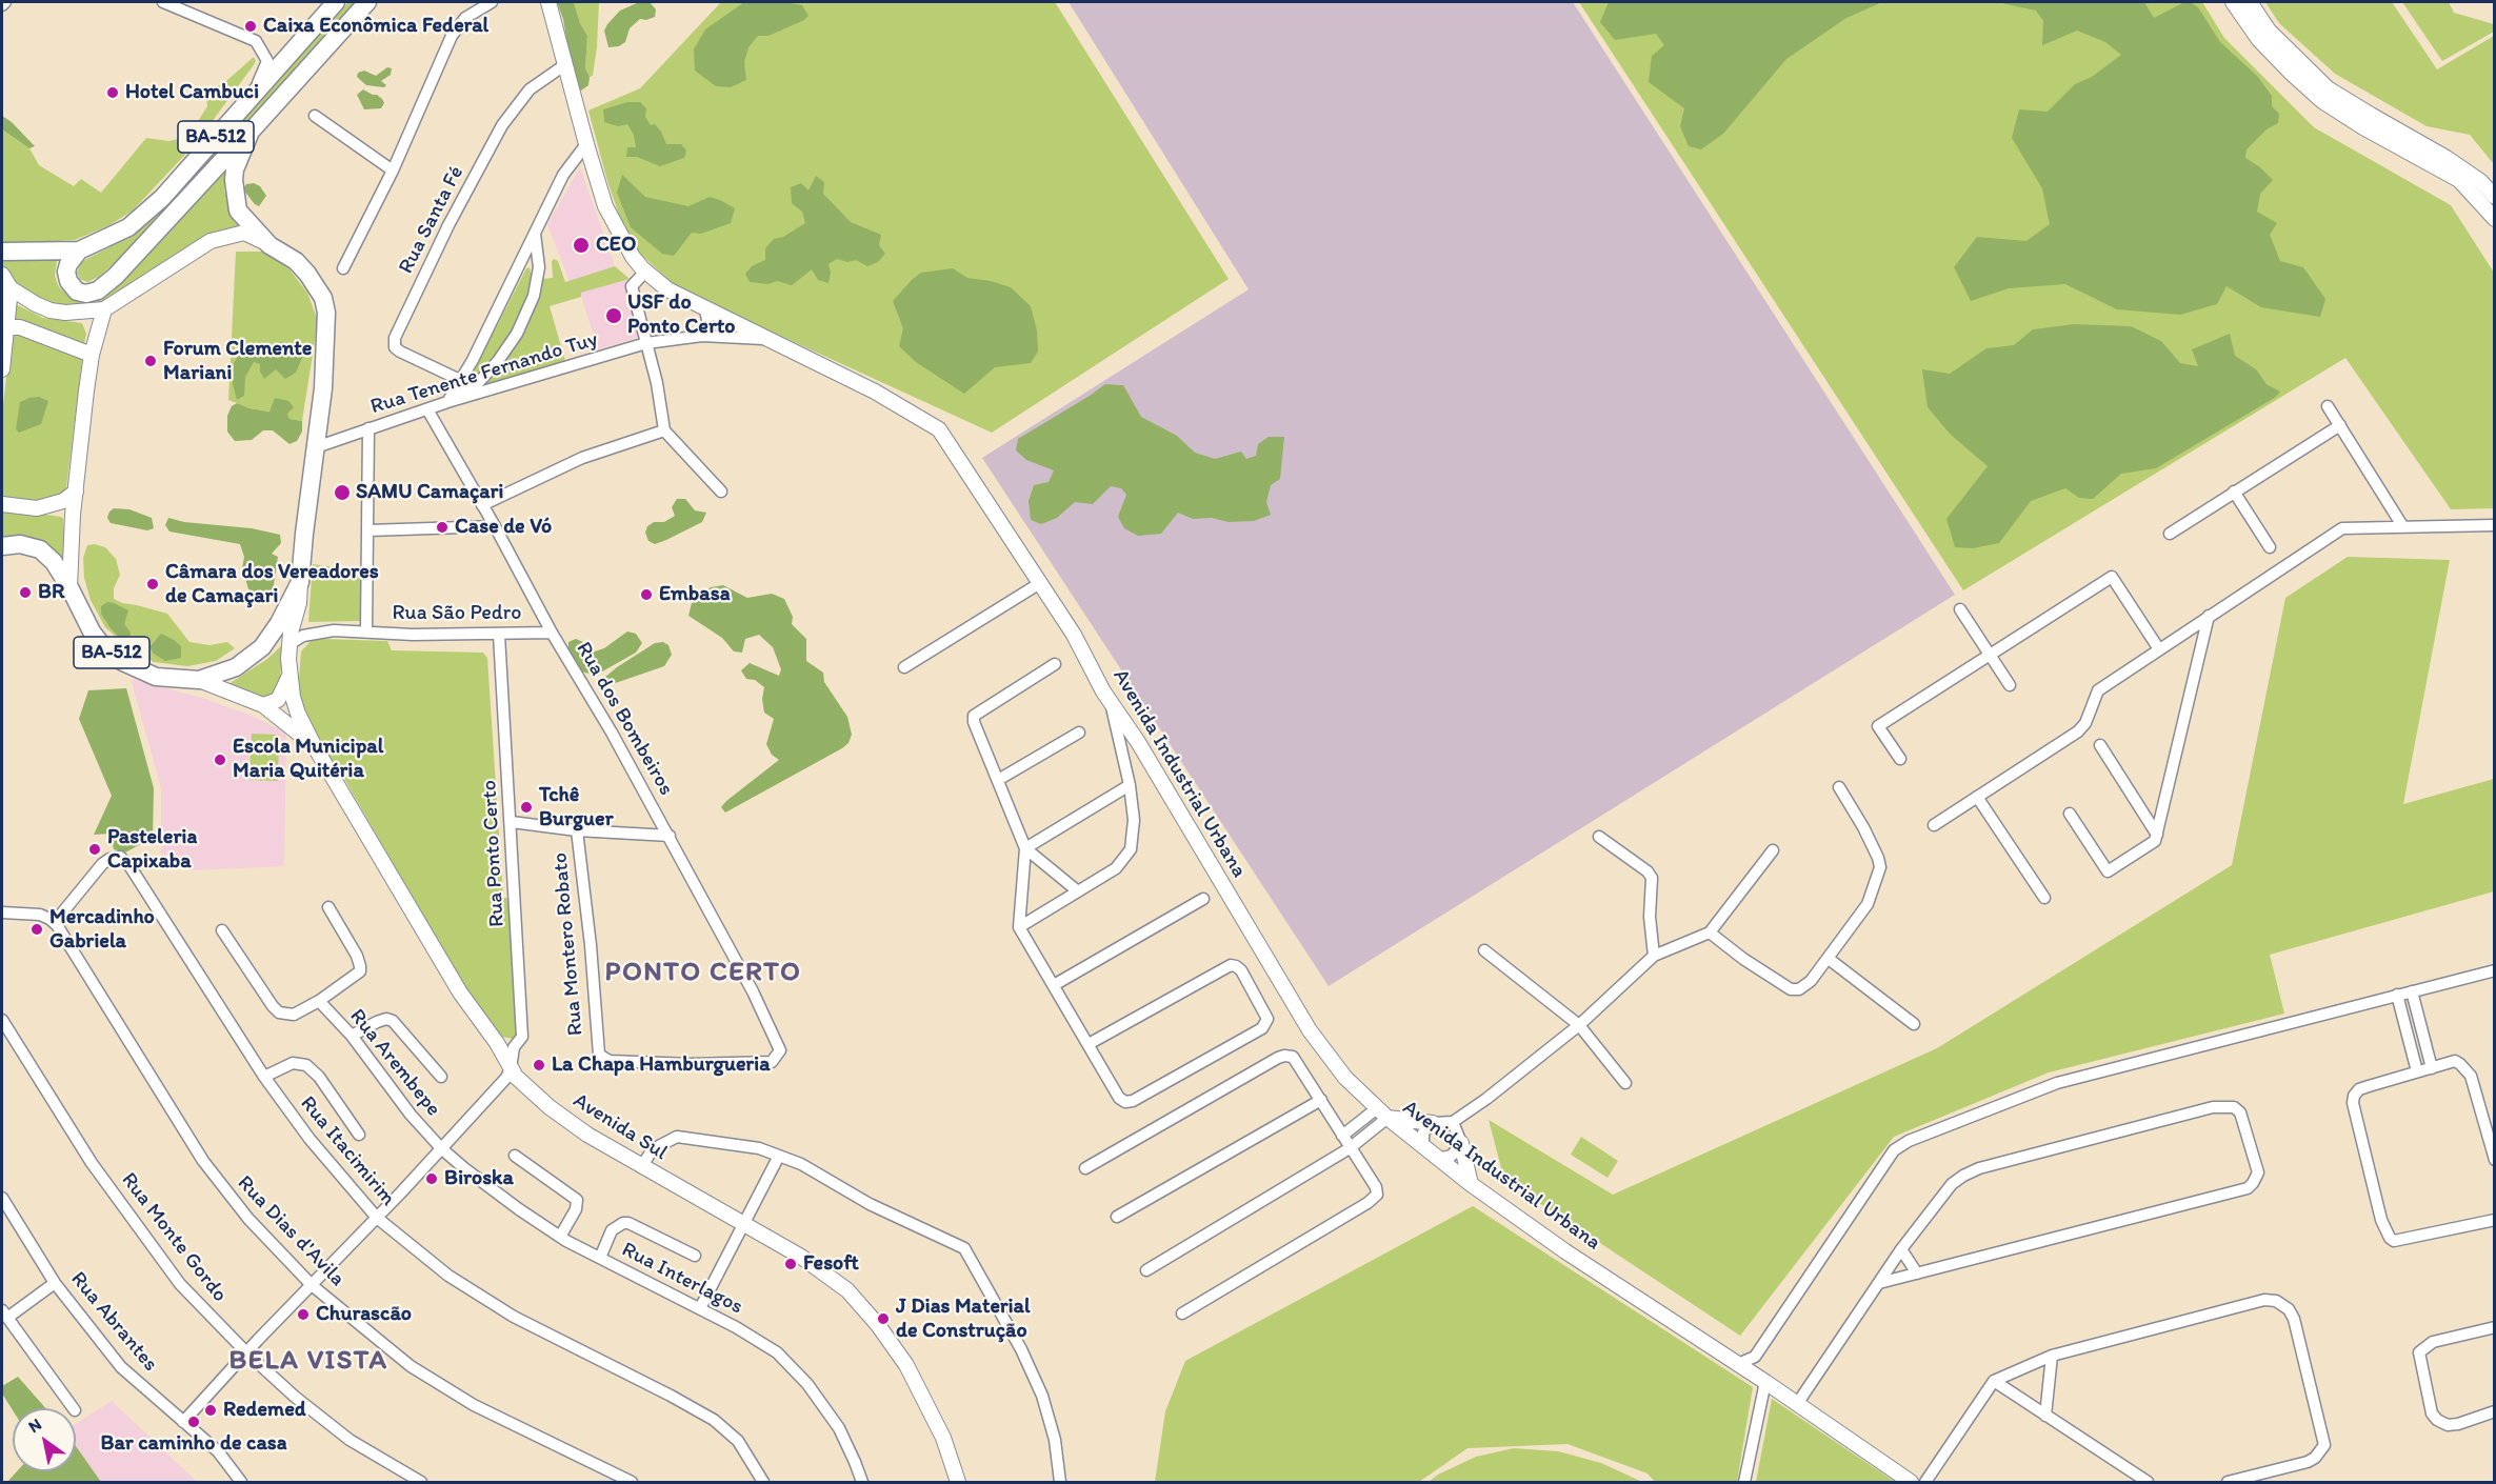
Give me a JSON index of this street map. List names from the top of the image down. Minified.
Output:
{"streets":{"main road":["BA-512"],"street":["Rua Santa Fé","Rua Tenente Fernando Tuy","Rua São Pedro","Rua dos Bombeiros","Avenida Industrial Urbana","Rua Ponto Certo","Rua Montero Robato","Rua Arembepe","Avenida Sul","Rua Itacimirim","Rua Dias d'Avila","Rua Monte Gordo","Rua Interlagos","Rua Abrantes"]},"crossings":[["BA-512","Rua Tenente Fernando Tuy"],["BA-512","Avenida Sul"],["Rua Santa Fé","Avenida Industrial Urbana"],["Rua Tenente Fernando Tuy","Rua dos Bombeiros"],["Rua Tenente Fernando Tuy","Avenida Industrial Urbana"],["Rua São Pedro","Rua dos Bombeiros"],["Rua São Pedro","Rua Ponto Certo"],["Rua São Pedro","Avenida Sul"],["Rua dos Bombeiros","Rua Montero Robato"],["Rua Ponto Certo","Rua Arembepe"],["Rua Ponto Certo","Avenida Sul"],["Rua Ponto Certo","Rua Itacimirim"],["Rua Ponto Certo","Rua Dias d'Avila"],["Rua Ponto Certo","Rua Monte Gordo"],["Rua Ponto Certo","Rua Interlagos"],["Rua Ponto Certo","Rua Abrantes"],["Rua Arembepe","Rua Interlagos"],["Rua Itacimirim","Rua Dias d'Avila"]],"districts":["PONTO CERTO","BELA VISTA"],"places":["Caixa Econômica Federal","Hotel Cambuci","CEO","USF do Ponto Certo","Forum Clemente Mariani","SAMU Camaçari","Case de Vó","Câmara dos Vereadores de Camaçari","BR","Embasa","Escola Municipal Maria Quitéria","Tchê Burguer","Pasteleria Capixaba","Mercadinho Gabriela","La Chapa Hamburgueria","Biroska","Fesoft","Churascão","J Dias Material de Construção","Redemed","Bar caminho de casa"],"north":"top left"}
